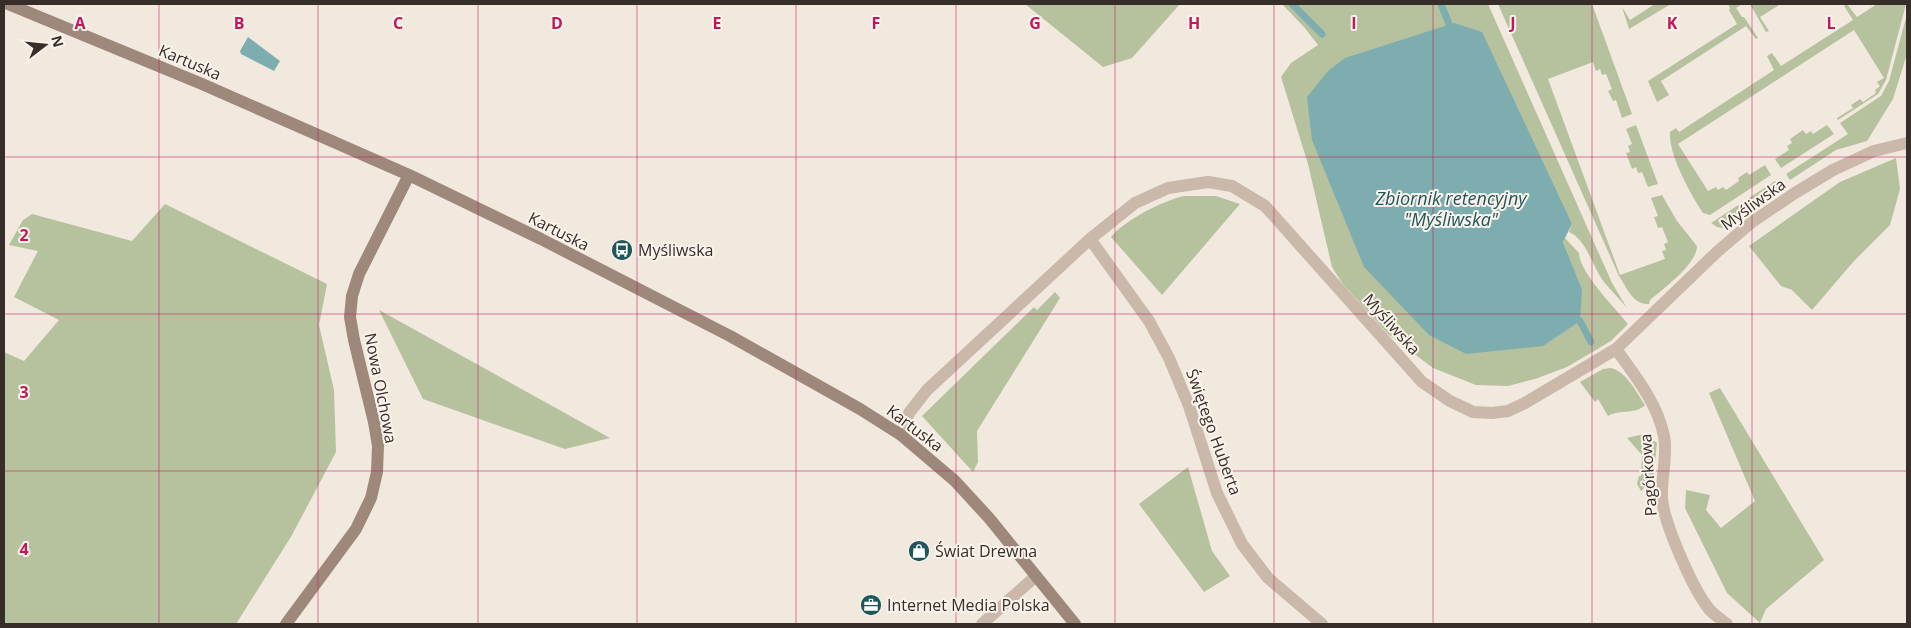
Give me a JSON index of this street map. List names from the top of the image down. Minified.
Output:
{"streets":{"street":["Kartuska","Myśliwska","Nowa Olchowa","Świętego Huberta","Pagórkowa"]},"crossings":[["Kartuska","Myśliwska"],["Kartuska","Nowa Olchowa"],["Myśliwska","Świętego Huberta"],["Myśliwska","Pagórkowa"]],"water":["Zbiornik retencyjny \"Myśliwska\""],"places":{"bus stop":["Myśliwska"],"shop":["Świat Drewna"],"office":["Internet Media Polska"]},"north":"right","grid":{"columns":["A","B","C","D","E","F","G","H","I","J","K","L"],"rows":["2","3","4"]}}
